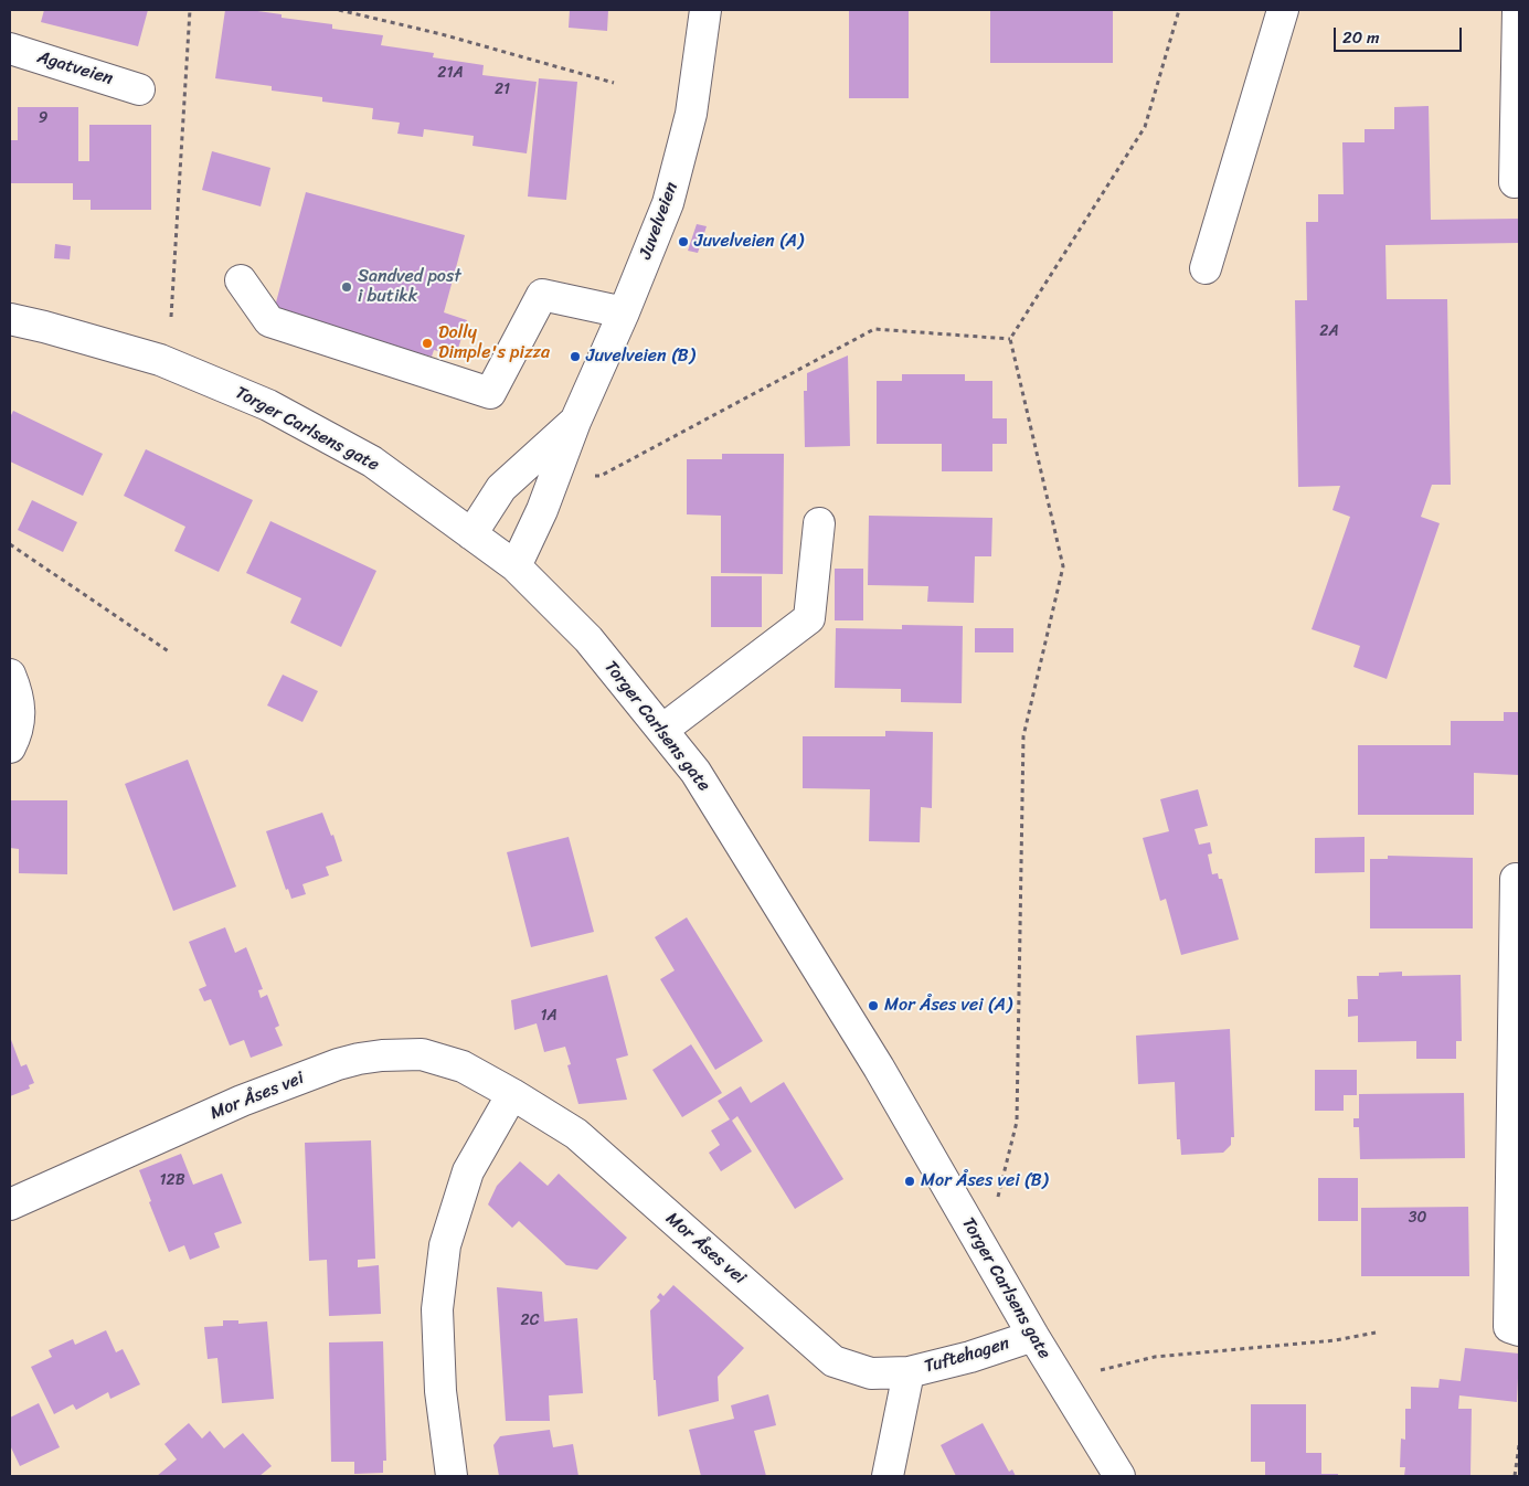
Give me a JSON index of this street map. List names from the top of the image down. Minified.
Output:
{"streets":{"street":["Agatveien","Juvelveien","Torger Carlsens gate","Mor Åses vei","Tuftehagen"]},"crossings":[["Juvelveien","Torger Carlsens gate"],["Torger Carlsens gate","Tuftehagen"],["Mor Åses vei","Tuftehagen"]],"places":["Juvelveien (A)","Sandved post i butikk","Dolly Dimple's pizza","Juvelveien (B)","Mor Åses vei (A)","Mor Åses vei (B)"],"house_numbers":["21A","21","9","2A","1A","12B","30","2C"],"scale_bar":"20 m"}
